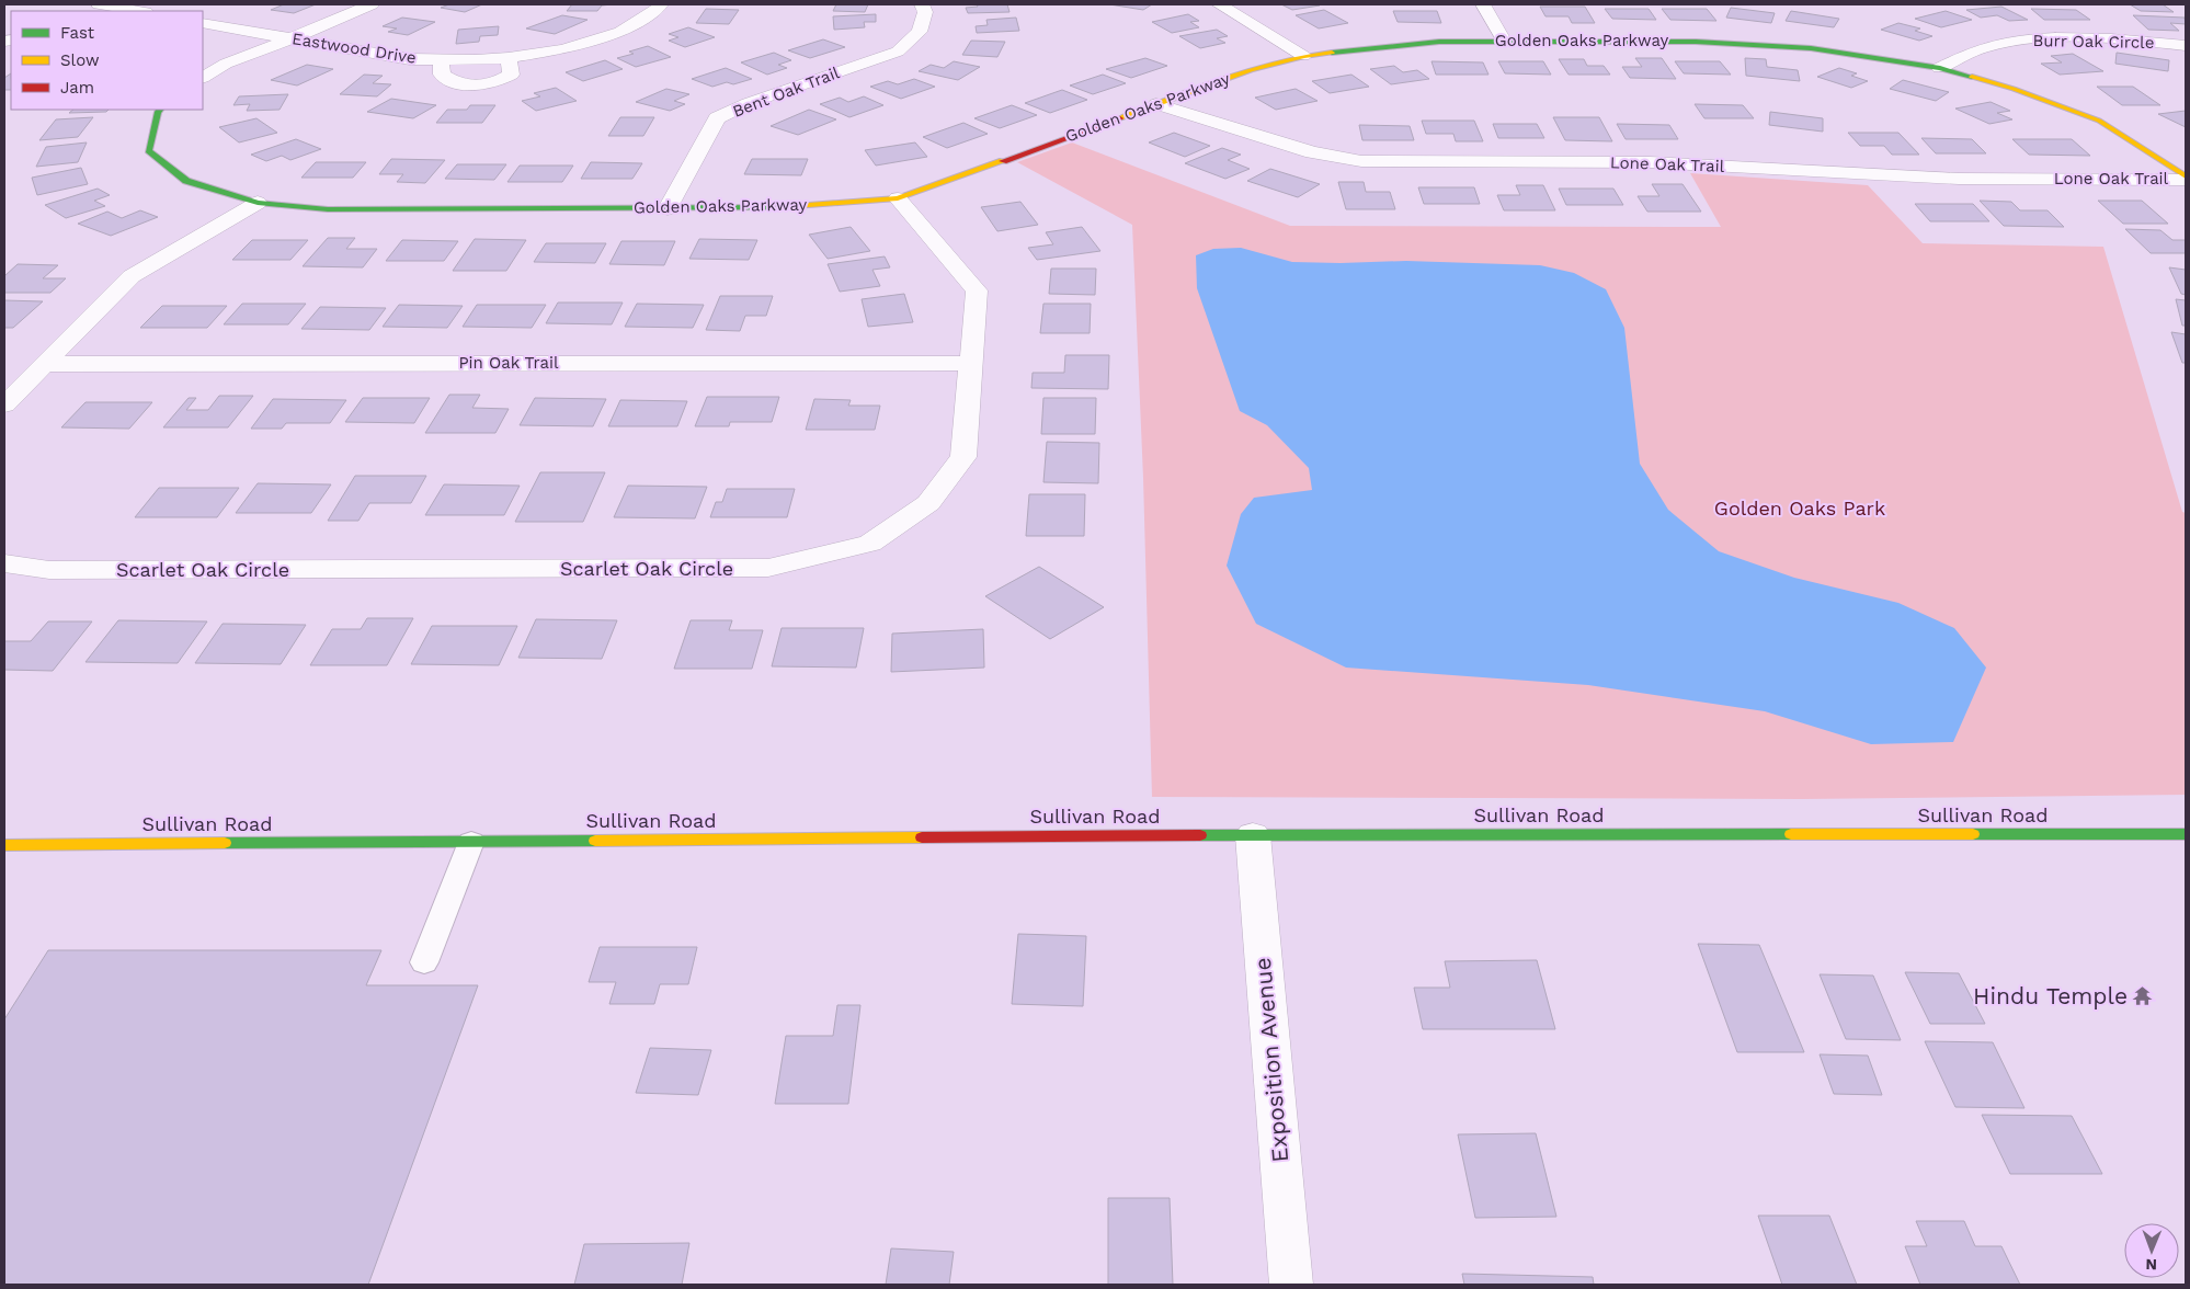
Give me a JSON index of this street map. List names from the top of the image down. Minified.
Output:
{"streets":{"street":["Golden Oaks Parkway","Burr Oak Circle","Eastwood Drive","Bent Oak Trail","Lone Oak Trail","Pin Oak Trail","Scarlet Oak Circle","Sullivan Road","Exposition Avenue"]},"crossings":[["Golden Oaks Parkway","Burr Oak Circle"],["Golden Oaks Parkway","Bent Oak Trail"],["Golden Oaks Parkway","Lone Oak Trail"],["Golden Oaks Parkway","Scarlet Oak Circle"],["Pin Oak Trail","Scarlet Oak Circle"],["Sullivan Road","Exposition Avenue"]],"parks":["Golden Oaks Park"],"places":{"temple":["Hindu Temple"]},"legend":["Fast","Slow","Jam"],"north":"bottom"}
